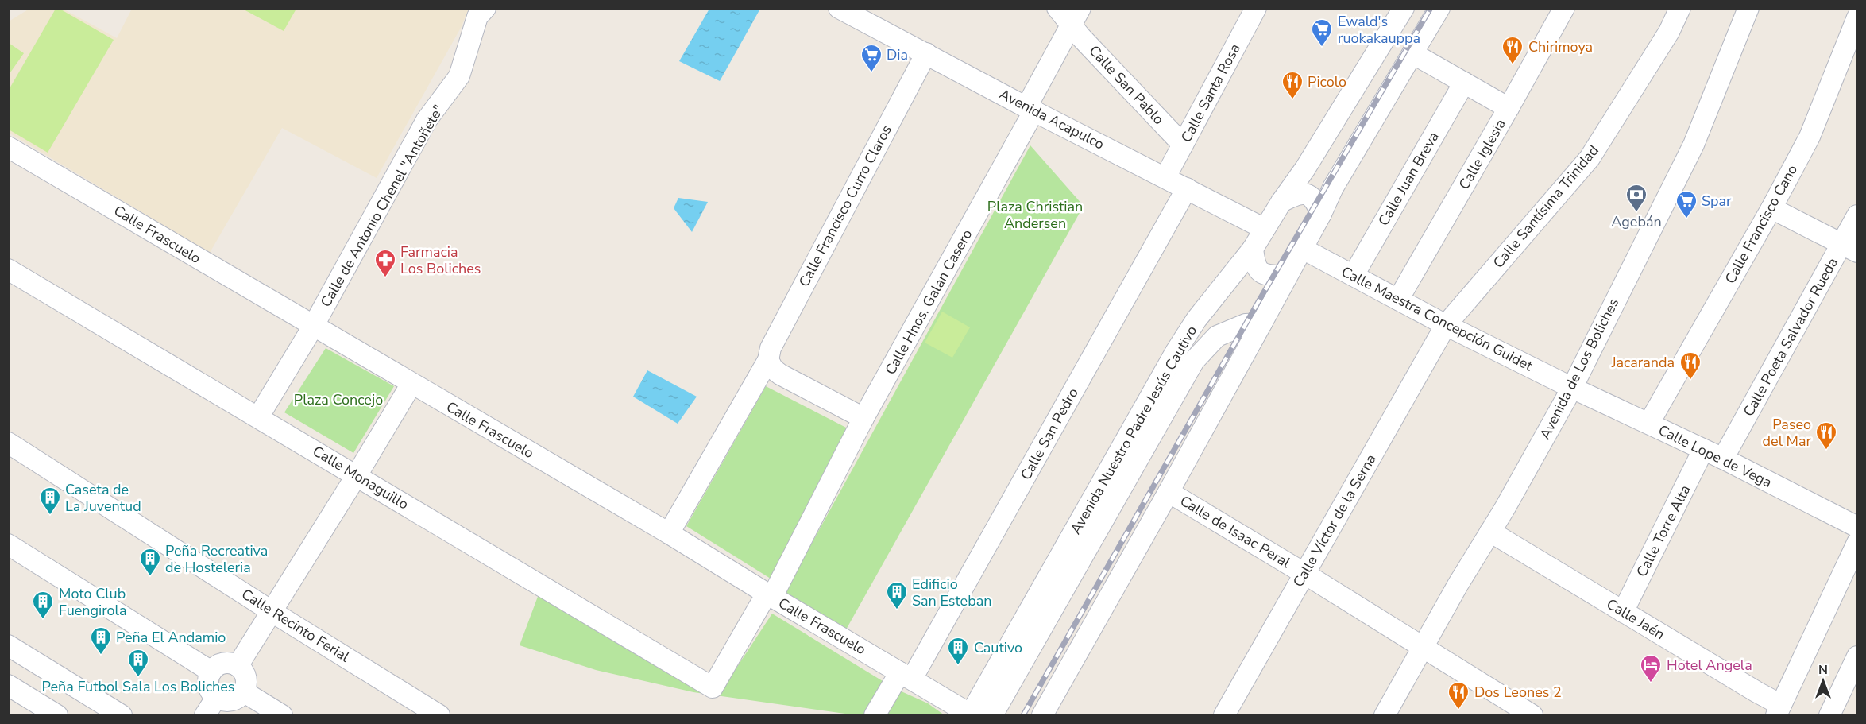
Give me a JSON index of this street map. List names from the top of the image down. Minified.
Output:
{"streets":{"street":["Calle San Pablo","Calle Santa Rosa","Avenida Acapulco","Calle Iglesia","Calle Juan Breva","Calle de Antonio Chenel \"Antoñete\"","Calle Francisco Curro Claros","Calle Santísima Trinidad","Calle Francisco Cano","Calle Frascuelo","Calle Hnos. Galan Casero","Calle Maestra Concepción Guidet","Calle Poeta Salvador Rueda","Avenida de Los Boliches","Avenida Nuestro Padre Jesús Cautivo","Calle San Pedro","Calle Lope de Vega","Calle Monaguillo","Calle Víctor de la Serna","Calle Torre Alta","Calle de Isaac Peral","Calle Jaén","Calle Recinto Ferial"]},"crossings":[["Calle San Pablo","Calle Santa Rosa"],["Calle San Pablo","Calle Hnos. Galan Casero"],["Calle Santa Rosa","Avenida Acapulco"],["Avenida Acapulco","Calle Francisco Curro Claros"],["Avenida Acapulco","Calle Hnos. Galan Casero"],["Avenida Acapulco","Avenida Nuestro Padre Jesús Cautivo"],["Avenida Acapulco","Calle San Pedro"],["Calle Iglesia","Calle Maestra Concepción Guidet"],["Calle Juan Breva","Calle Maestra Concepción Guidet"],["Calle de Antonio Chenel \"Antoñete\"","Calle Frascuelo"],["Calle de Antonio Chenel \"Antoñete\"","Calle Monaguillo"],["Calle Francisco Curro Claros","Calle Frascuelo"],["Calle Santísima Trinidad","Calle Maestra Concepción Guidet"],["Calle Santísima Trinidad","Calle Víctor de la Serna"],["Calle Francisco Cano","Calle Lope de Vega"],["Calle Frascuelo","Calle Hnos. Galan Casero"],["Calle Frascuelo","Avenida Nuestro Padre Jesús Cautivo"],["Calle Frascuelo","Calle San Pedro"],["Calle Hnos. Galan Casero","Calle Monaguillo"],["Calle Maestra Concepción Guidet","Avenida de Los Boliches"],["Calle Maestra Concepción Guidet","Calle Lope de Vega"],["Calle Maestra Concepción Guidet","Calle Víctor de la Serna"],["Calle Poeta Salvador Rueda","Calle Lope de Vega"],["Avenida de Los Boliches","Calle Lope de Vega"],["Avenida de Los Boliches","Calle de Isaac Peral"],["Avenida de Los Boliches","Calle Jaén"],["Calle Lope de Vega","Calle Torre Alta"],["Calle Víctor de la Serna","Calle de Isaac Peral"],["Calle Torre Alta","Calle Jaén"]],"parks":["Plaza Christian Andersen","Plaza Concejo"],"places":{"supermarket":["Ewald's ruokakauppa","Dia","Spar"],"restaurant":["Chirimoya","Picolo","Jacaranda","Paseo del Mar","Dos Leones 2"],"bank":["Agebán"],"pharmacy":["Farmacia Los Boliches"],"building":["Caseta de La Juventud","Peña Recreativa de Hosteleria","Edificio San Esteban","Moto Club Fuengirola","Peña El Andamio","Cautivo","Peña Futbol Sala Los Boliches"],"hotel":["Hotel Angela"]},"north":"top"}
